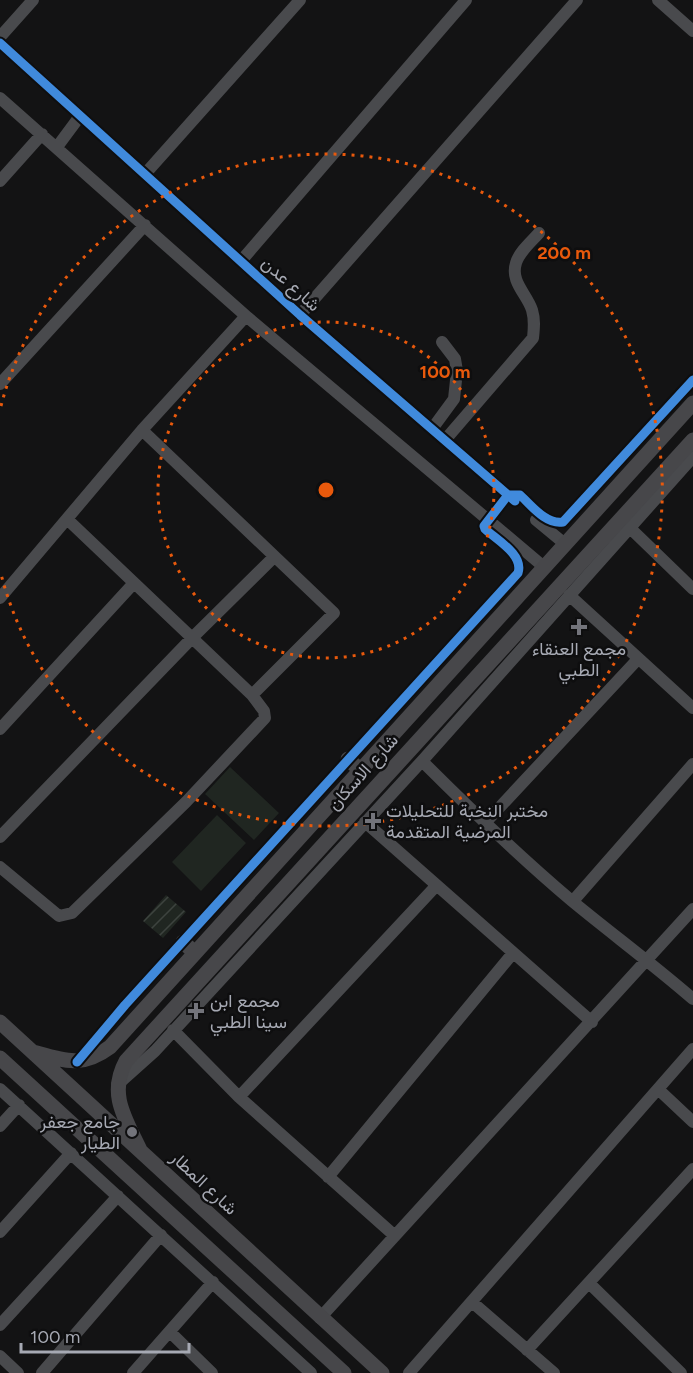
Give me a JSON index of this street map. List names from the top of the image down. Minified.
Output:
{"streets":{"main road":["شارع الاسكان","شارع المطار"],"street":["شارع عدن"]},"crossings":[["شارع عدن","شارع الاسكان"]],"places":{"health":["مجمع العنقاء الطبي","مختبر النخبة للتحليلات المرضية المتقدمة","مجمع ابن سينا الطبي"],"other":["جامع جعفر الطيار"]},"scale_bar":"100 m","rings":["200 m","100 m"]}
